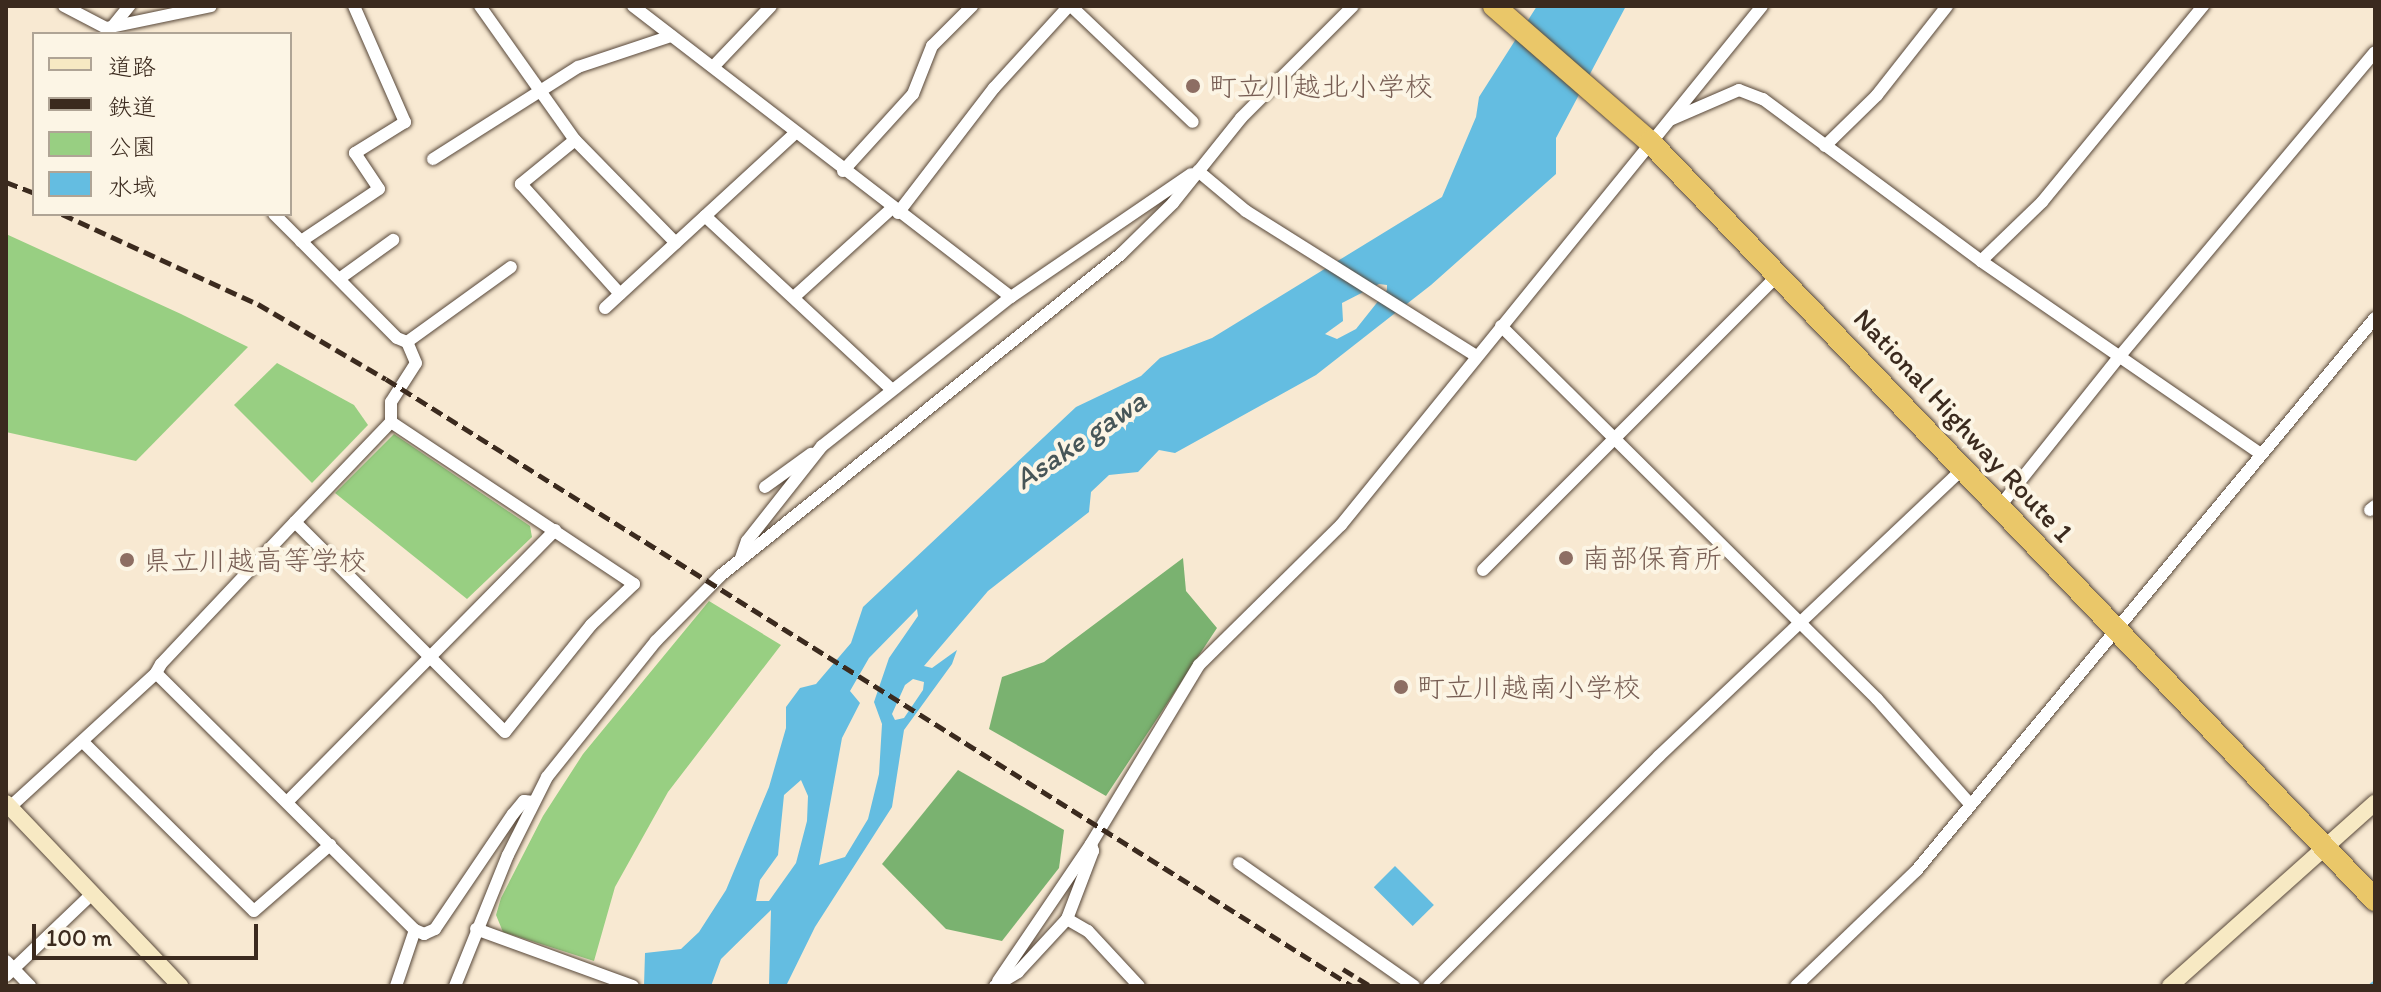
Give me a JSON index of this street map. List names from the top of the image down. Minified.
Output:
{"streets":{"highway":["National Highway Route 1"]},"water":["Asake gawa"],"places":["町立川越北小学校","南部保育所","県立川越高等学校","町立川越南小学校"],"legend":["道路","鉄道","公園","水域"],"scale_bar":"100 m"}
